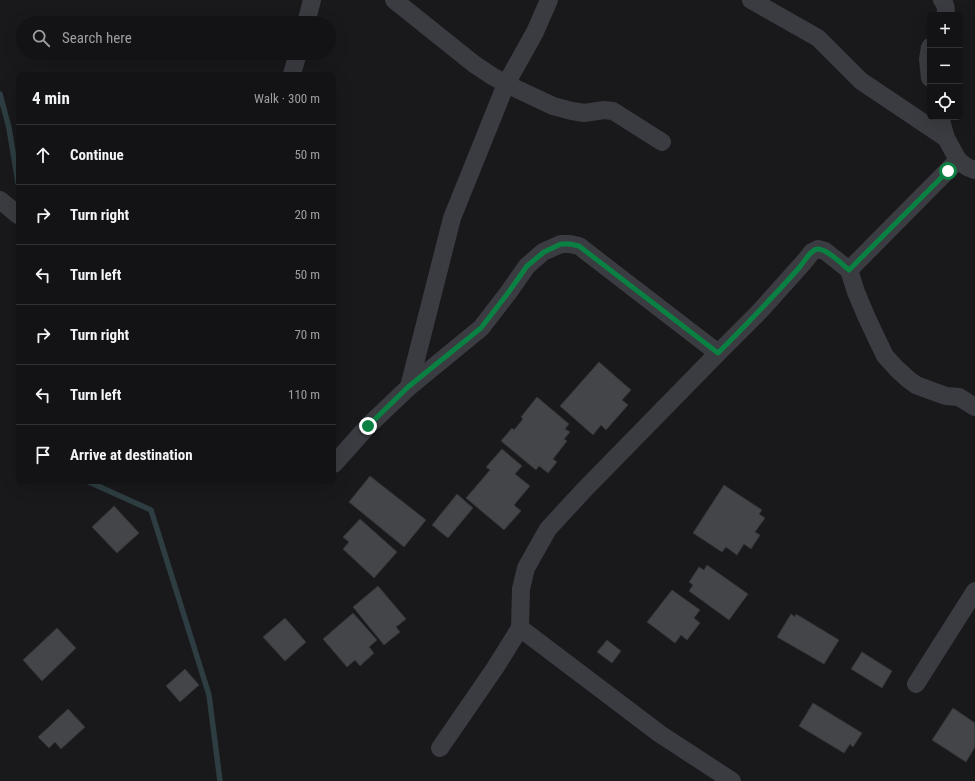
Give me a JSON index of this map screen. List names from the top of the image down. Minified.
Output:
{"page":{"map_buttons":["+","−"],"search":"Search here","heading":["4 min","Walk · 300 m"],"list":[["Continue","50 m"],["Turn right","20 m"],["Turn left","50 m"],["Turn right","70 m"],["Turn left","110 m"],"Arrive at destination"]}}
